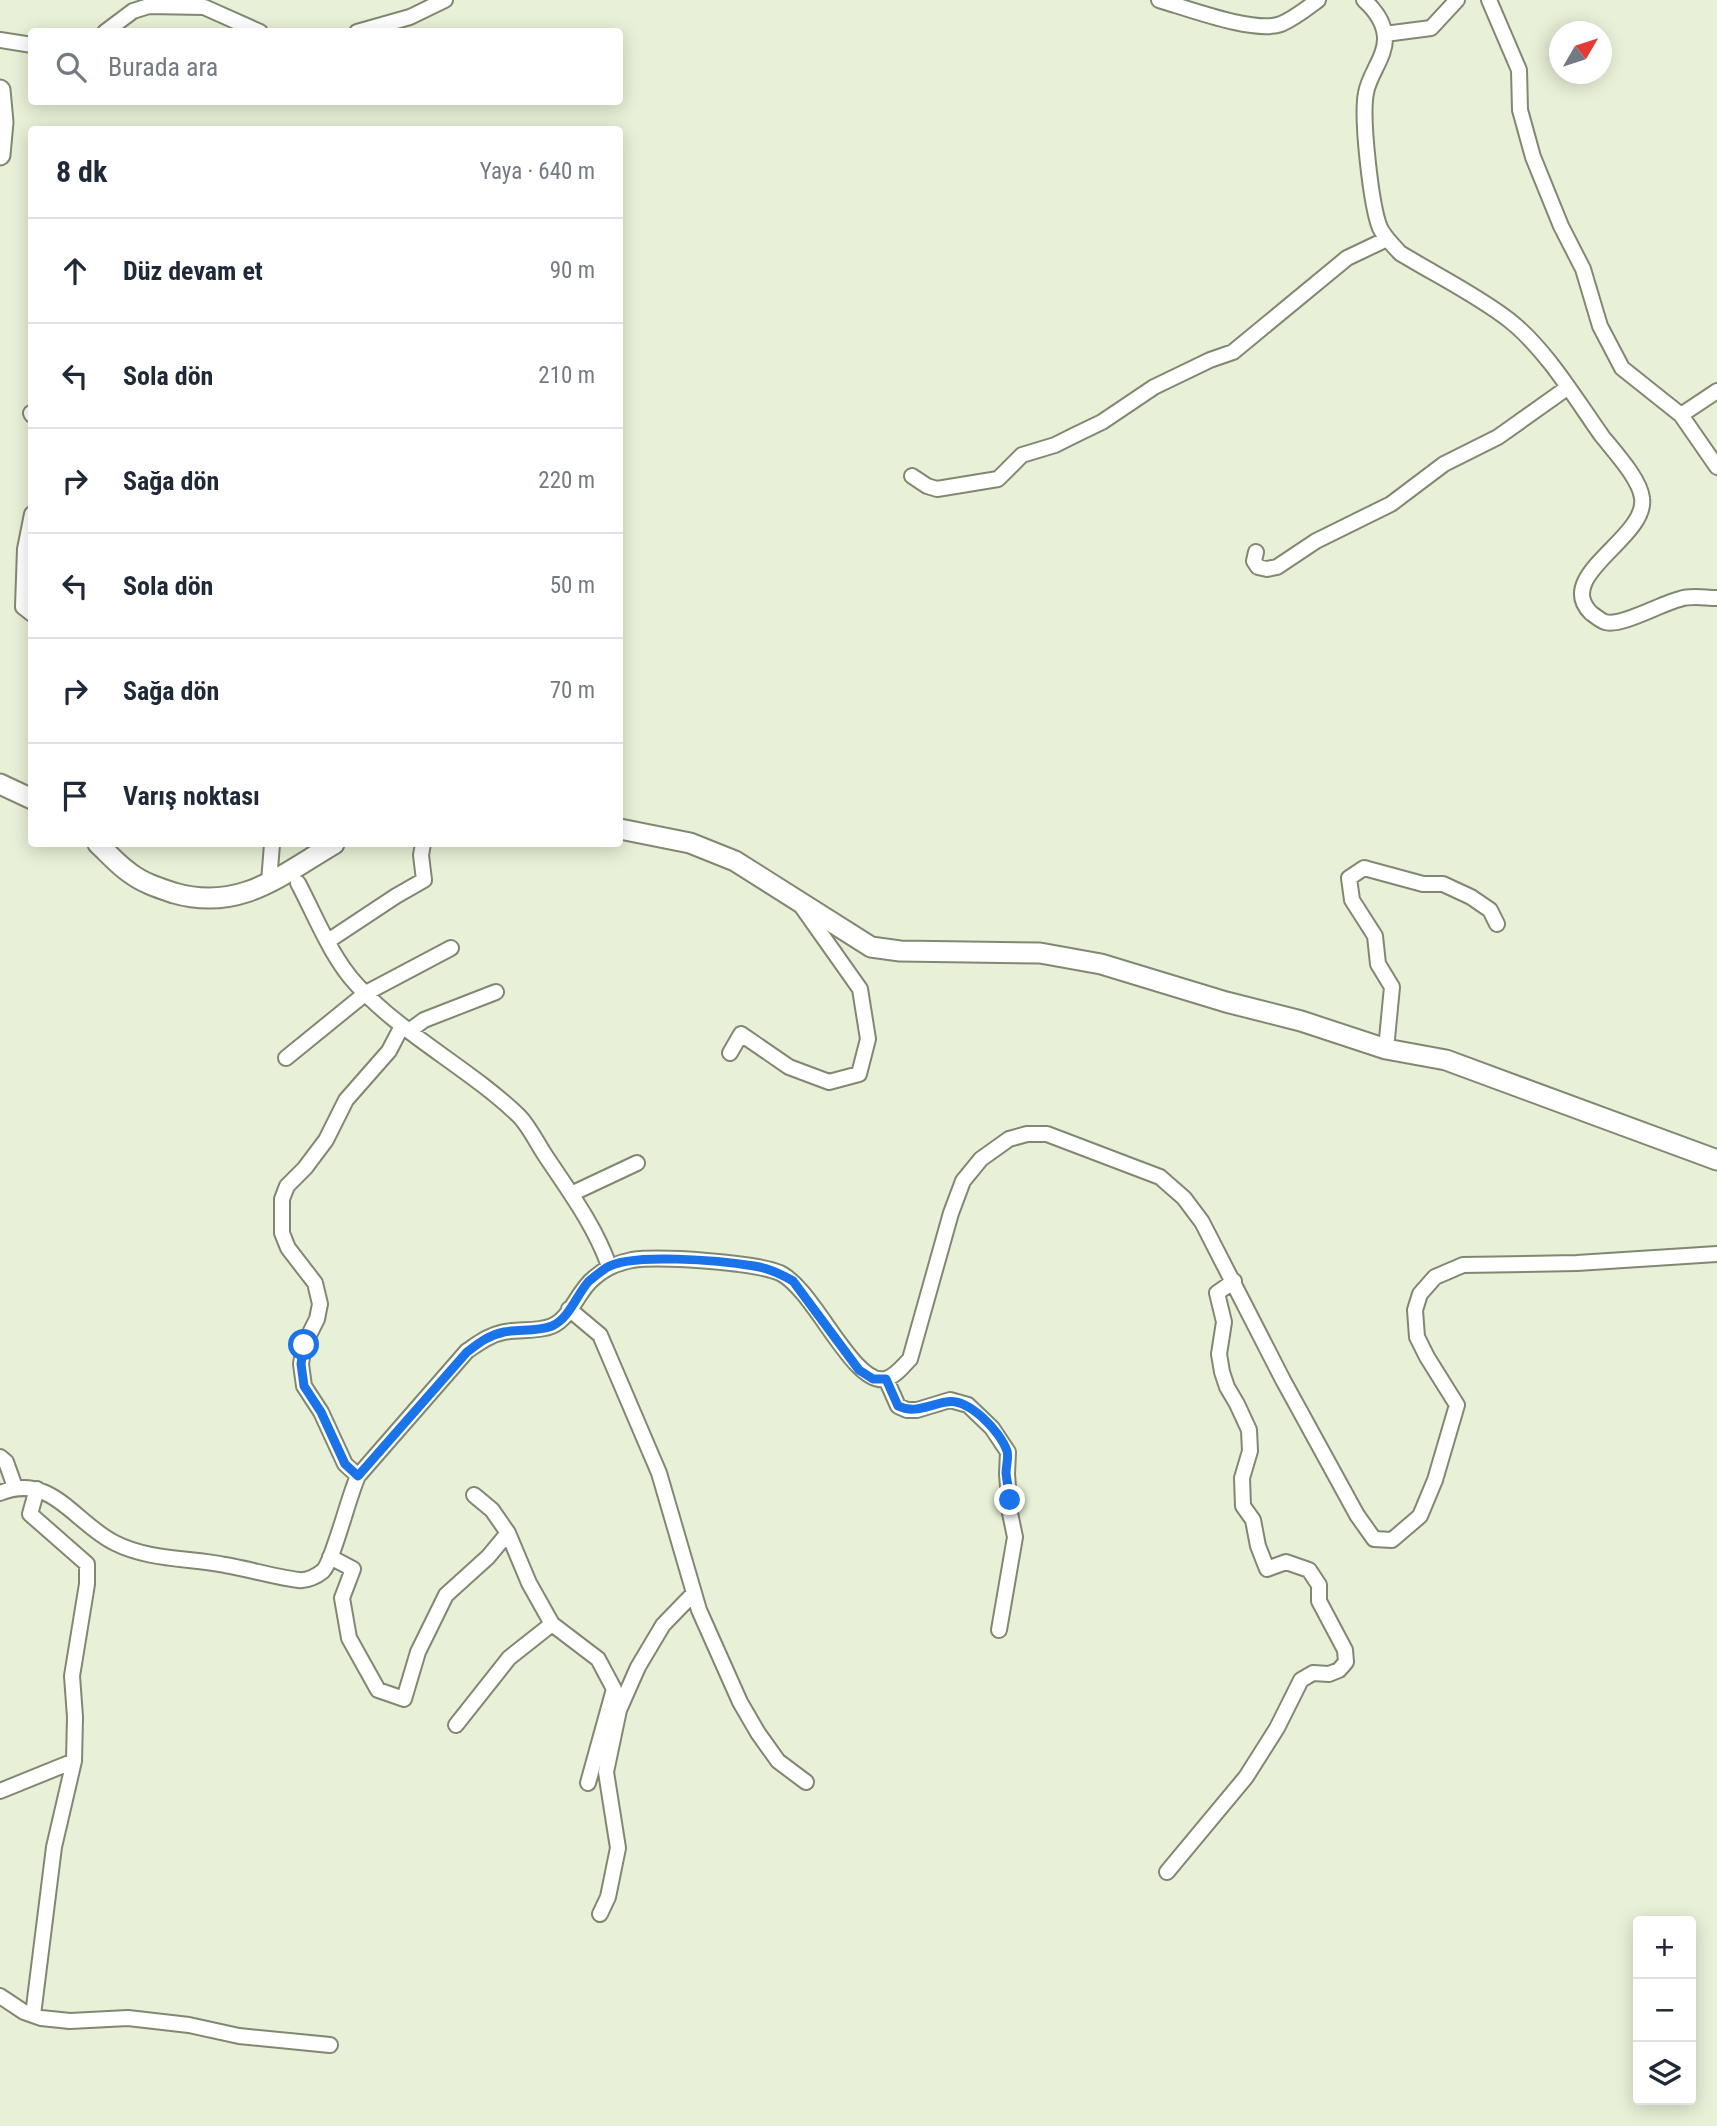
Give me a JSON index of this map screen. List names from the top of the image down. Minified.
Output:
{"north":"top right","page":{"search":"Burada ara","heading":["8 dk","Yaya · 640 m"],"list":[["Düz devam et","90 m"],["Sola dön","210 m"],["Sağa dön","220 m"],["Sola dön","50 m"],["Sağa dön","70 m"],"Varış noktası"],"map_buttons":["+","−"]}}
